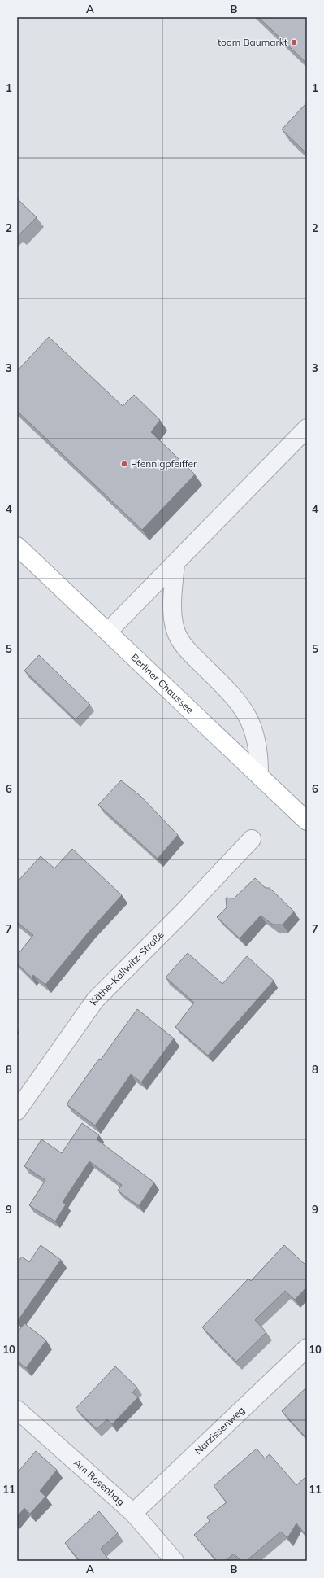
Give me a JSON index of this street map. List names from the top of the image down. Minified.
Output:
{"streets":{"main road":["Berliner Chaussee"],"street":["Käthe-Kollwitz-Straße","Narzissenweg","Am Rosenhag"]},"crossings":[["Narzissenweg","Am Rosenhag"]],"places":["toom Baumarkt","Pfennigpfeiffer"],"grid":{"columns":["A","B"],"rows":["1","2","3","4","5","6","7","8","9","10","11"]}}
